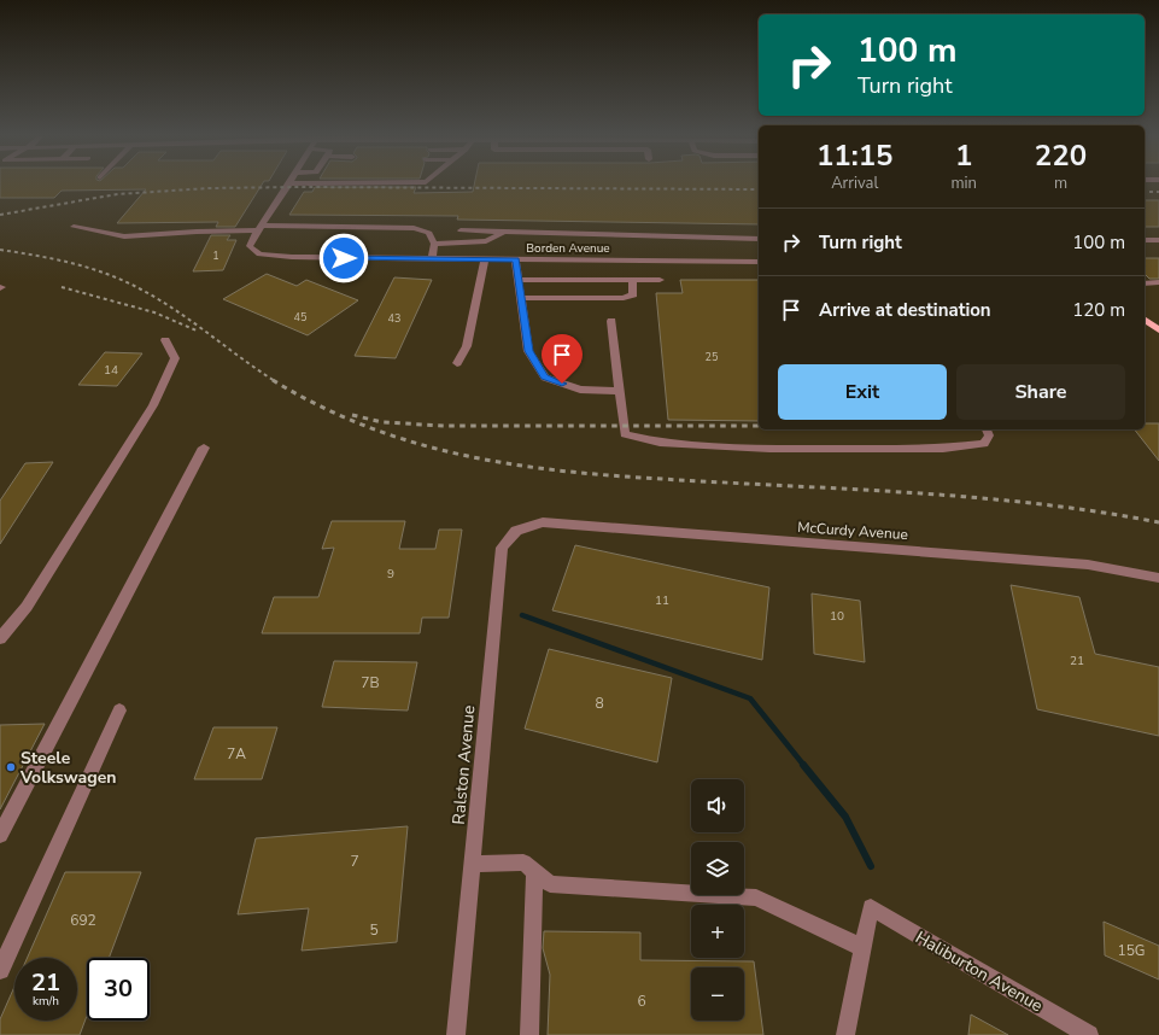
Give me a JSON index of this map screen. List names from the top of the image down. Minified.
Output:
{"streets":{"street":["Borden Avenue","McCurdy Avenue","Ralston Avenue","Haliburton Avenue"]},"crossings":[["McCurdy Avenue","Ralston Avenue"]],"places":["Steele Volkswagen"],"house_numbers":["1","45","43","25","14","9","11","10","21","7B","8","7A","7","692","5","15G","6"],"page":{"turn":["100 m","Turn right"],"eta":["11:15","Arrival","1","min","220","m"],"list":[{"name":"Turn right","value":"100 m"},{"name":"Arrive at destination","value":"120 m"}],"buttons":["Exit","Share"],"map_buttons":["+","−"],"speed":"21 km/h","limit":"30"}}
